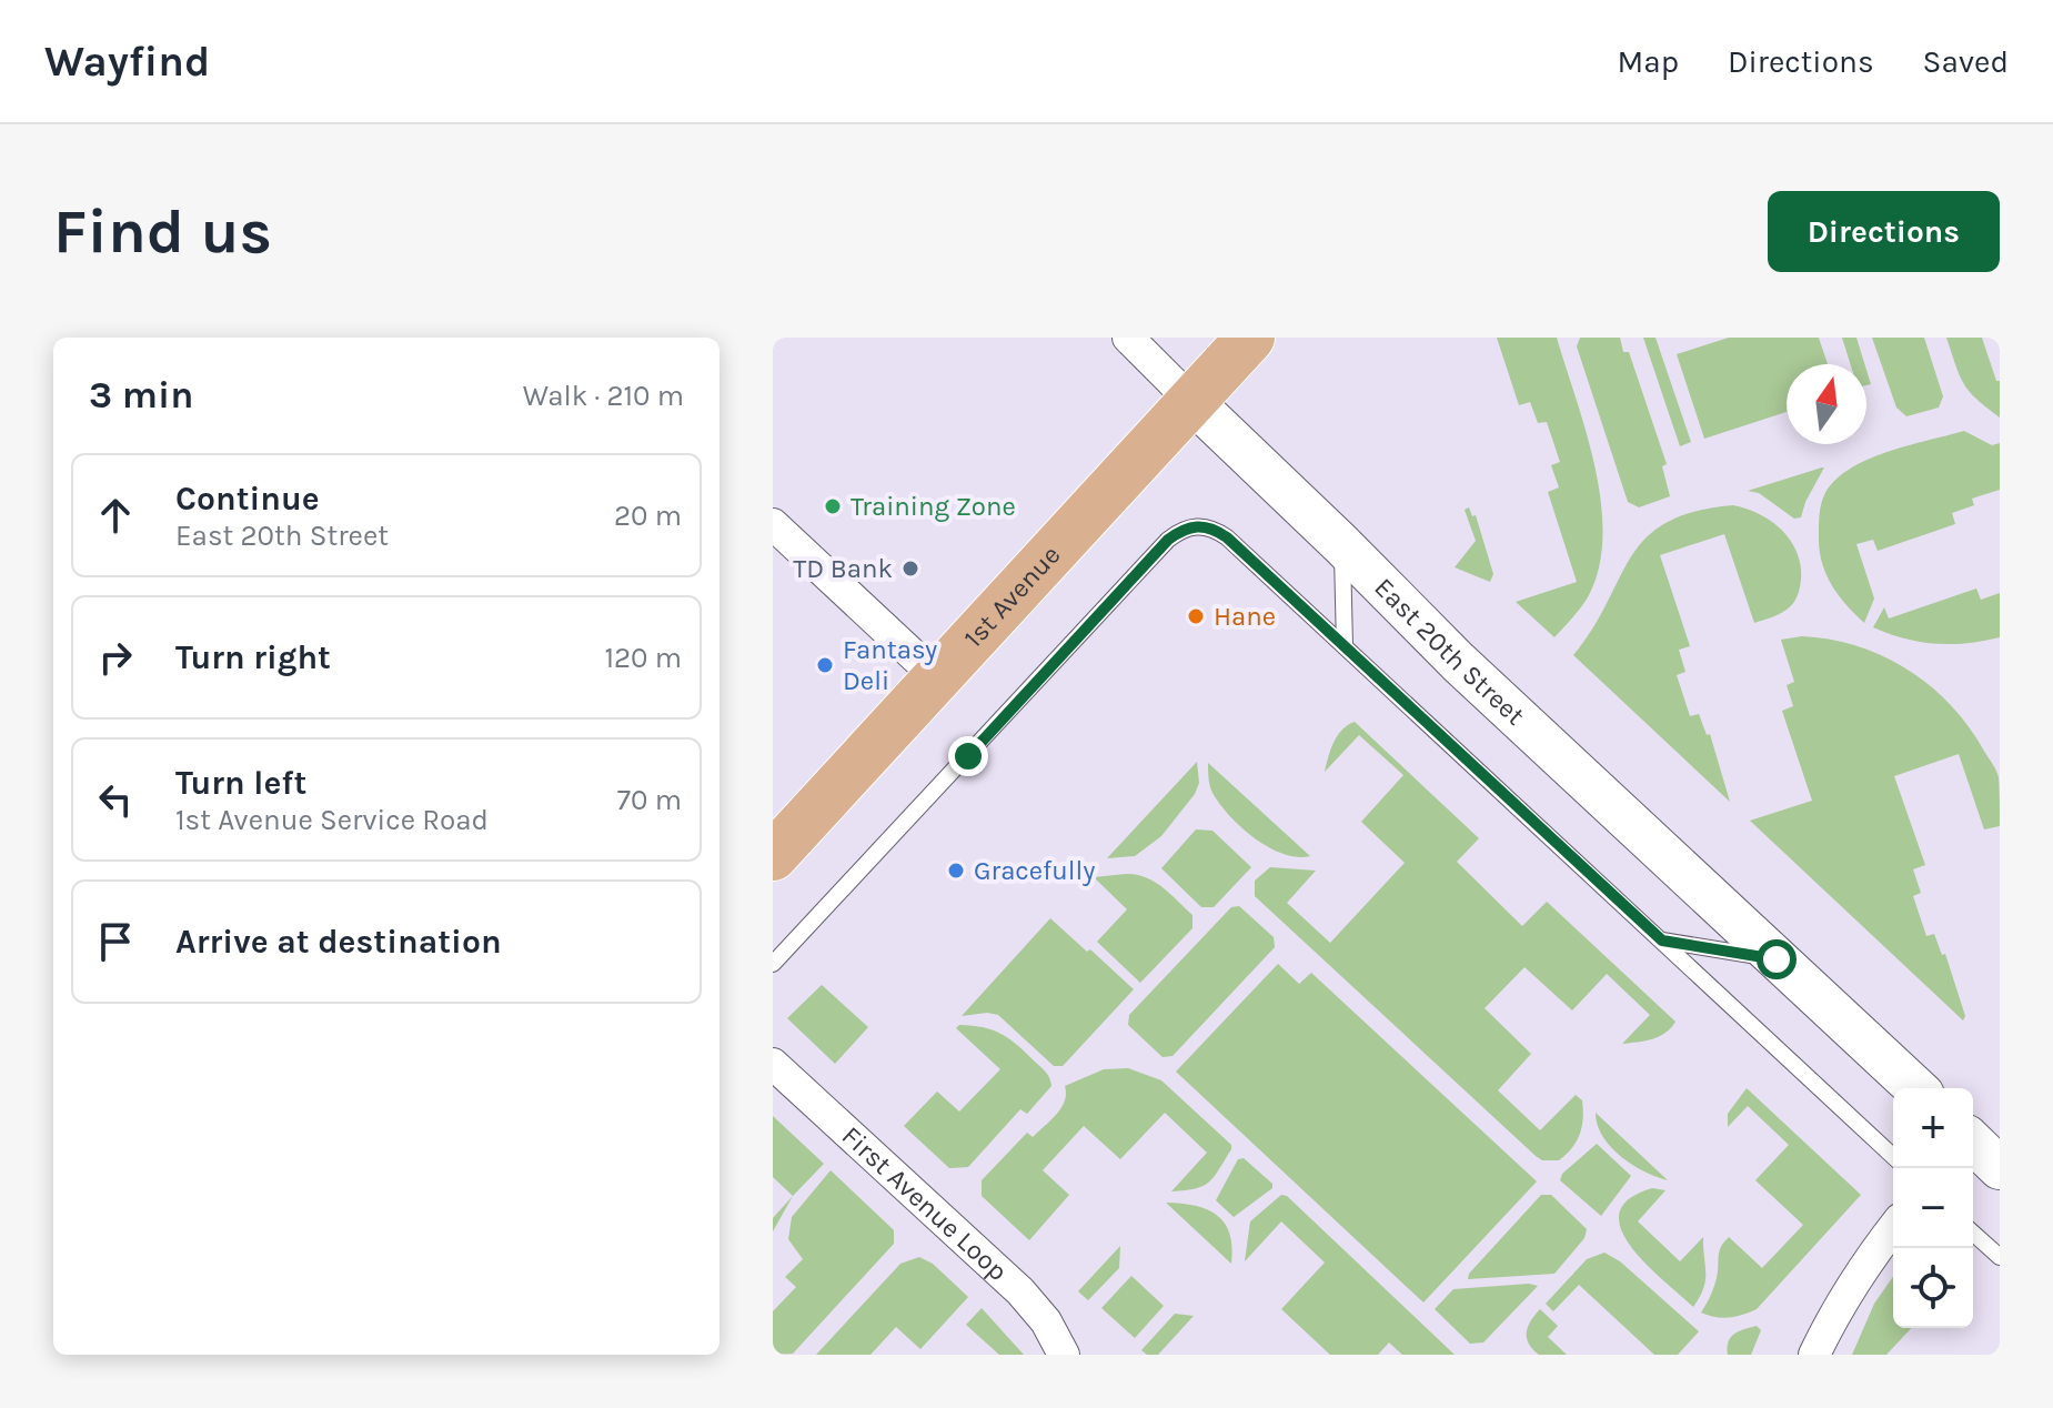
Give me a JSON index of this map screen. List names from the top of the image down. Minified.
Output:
{"streets":{"main road":["1st Avenue"],"street":["East 20th Street","First Avenue Loop"]},"crossings":[["1st Avenue","East 20th Street"]],"places":["Training Zone","TD Bank","Hane","Fantasy Deli","Gracefully"],"north":"top","page":{"header":"Wayfind","nav":["Map","Directions","Saved"],"buttons":"Directions","title":"Find us","heading":["3 min","Walk · 210 m"],"list":[["Continue","East 20th Street","20 m"],["Turn right","120 m"],["Turn left","1st Avenue Service Road","70 m"],"Arrive at destination"],"map_buttons":["+","−"]}}
